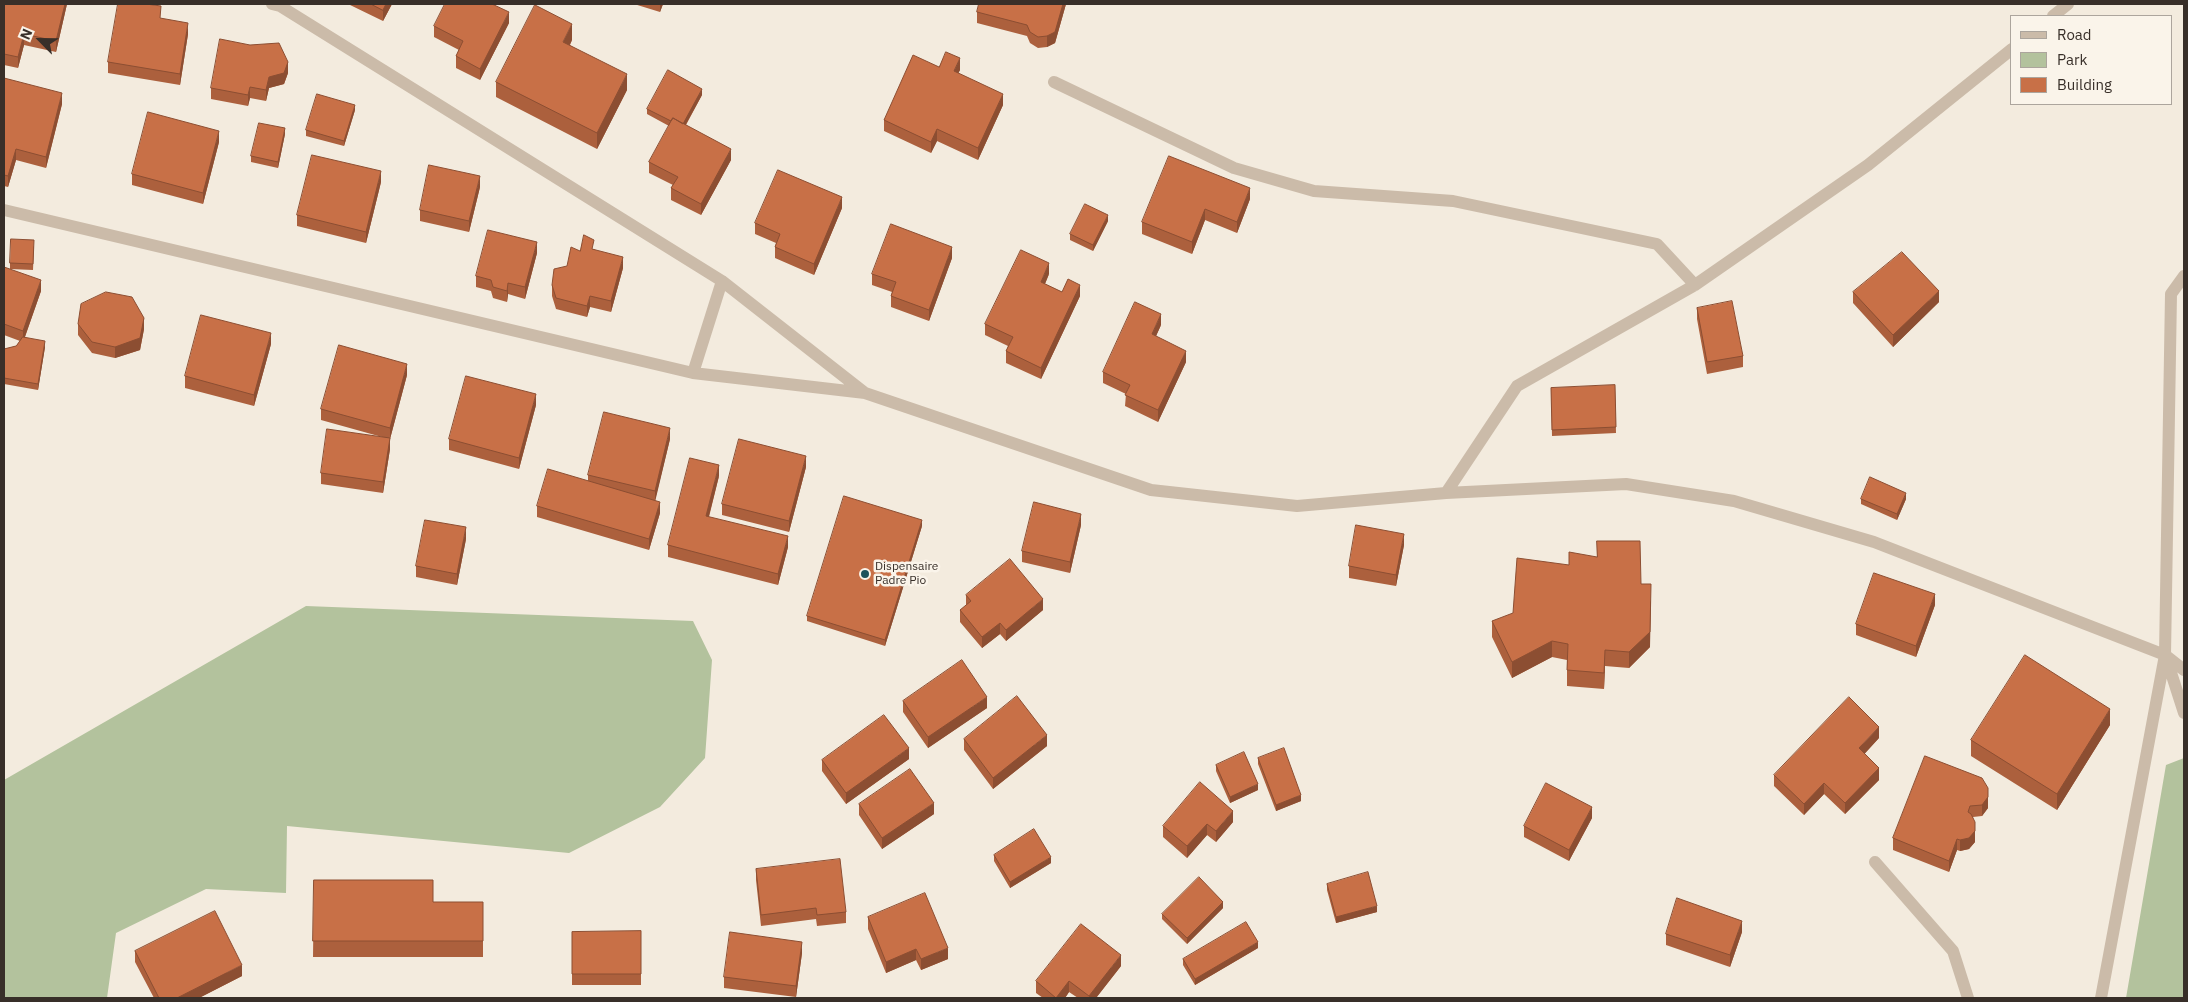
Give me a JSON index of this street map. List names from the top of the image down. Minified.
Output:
{"places":["Dispensaire Padre Pio"],"legend":["Road","Park","Building"],"north":"top left"}
